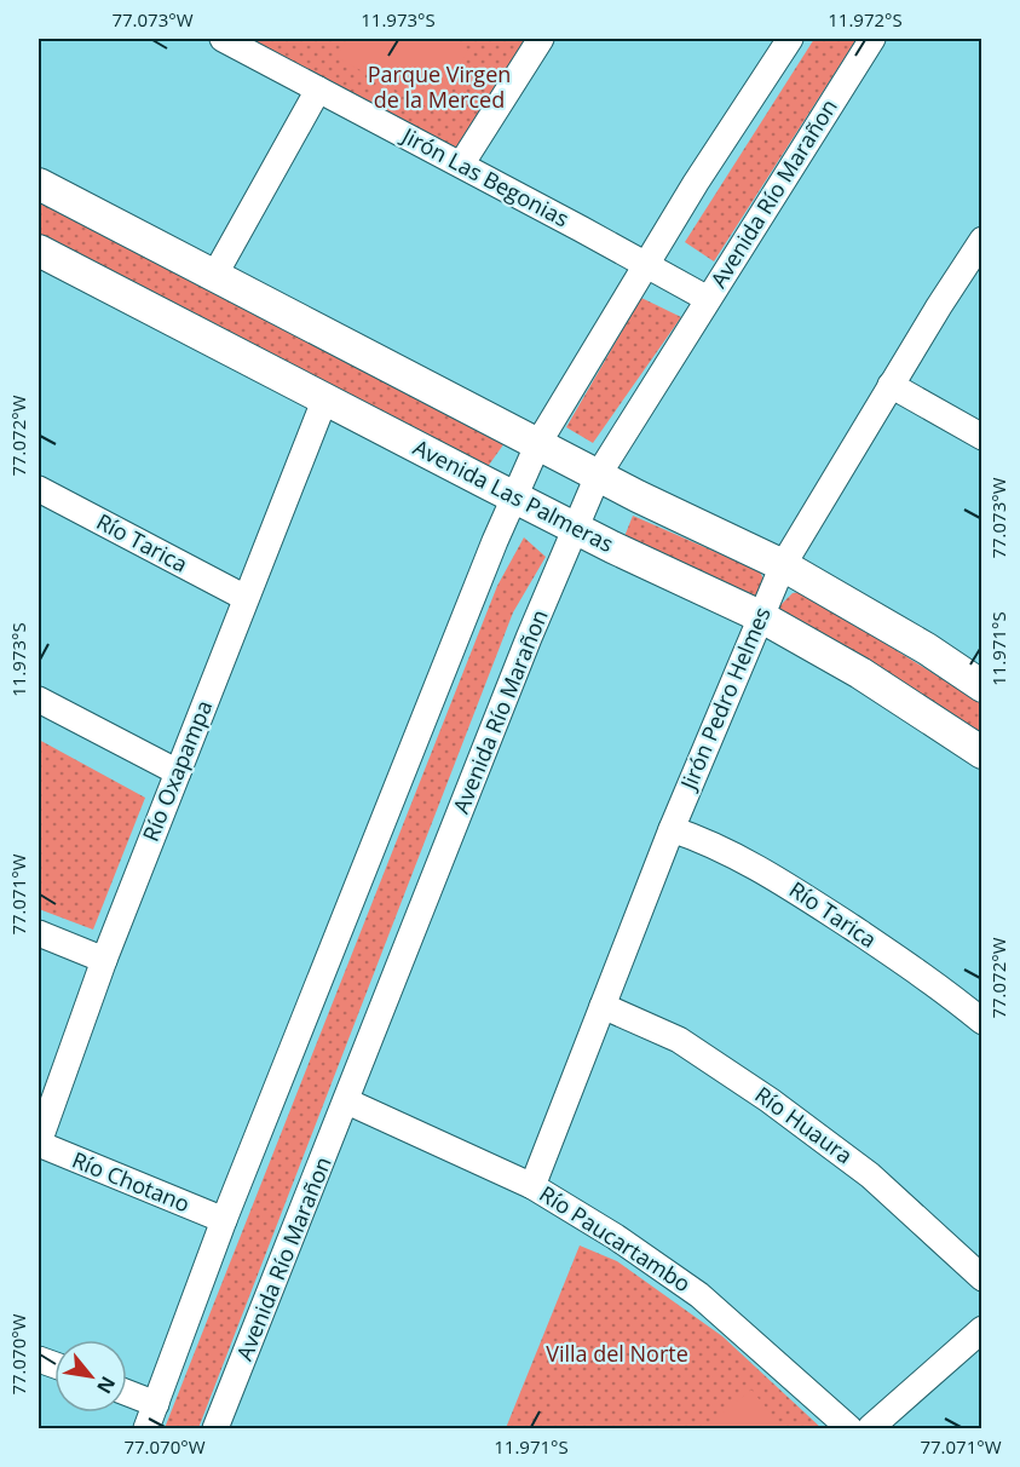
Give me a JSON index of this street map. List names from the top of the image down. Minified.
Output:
{"streets":{"main road":["Avenida Las Palmeras"],"street":["Jirón Las Begonias","Avenida Río Marañon","Río Tarica","Jirón Pedro Helmes","Río Oxapampa","Río Huaura","Río Chotano","Río Paucartambo"]},"crossings":[["Jirón Las Begonias","Avenida Río Marañon"],["Avenida Río Marañon","Avenida Las Palmeras"],["Avenida Río Marañon","Río Paucartambo"],["Avenida Las Palmeras","Jirón Pedro Helmes"],["Avenida Las Palmeras","Río Oxapampa"],["Río Tarica","Jirón Pedro Helmes"],["Río Tarica","Río Oxapampa"],["Jirón Pedro Helmes","Río Huaura"],["Jirón Pedro Helmes","Río Paucartambo"],["Río Oxapampa","Río Chotano"]],"parks":["Parque Virgen de la Merced","Villa del Norte"],"north":"bottom right","coordinates":["77.073°W","11.973°S","11.972°S","77.072°W","11.971°S","77.071°W","77.070°W"]}
